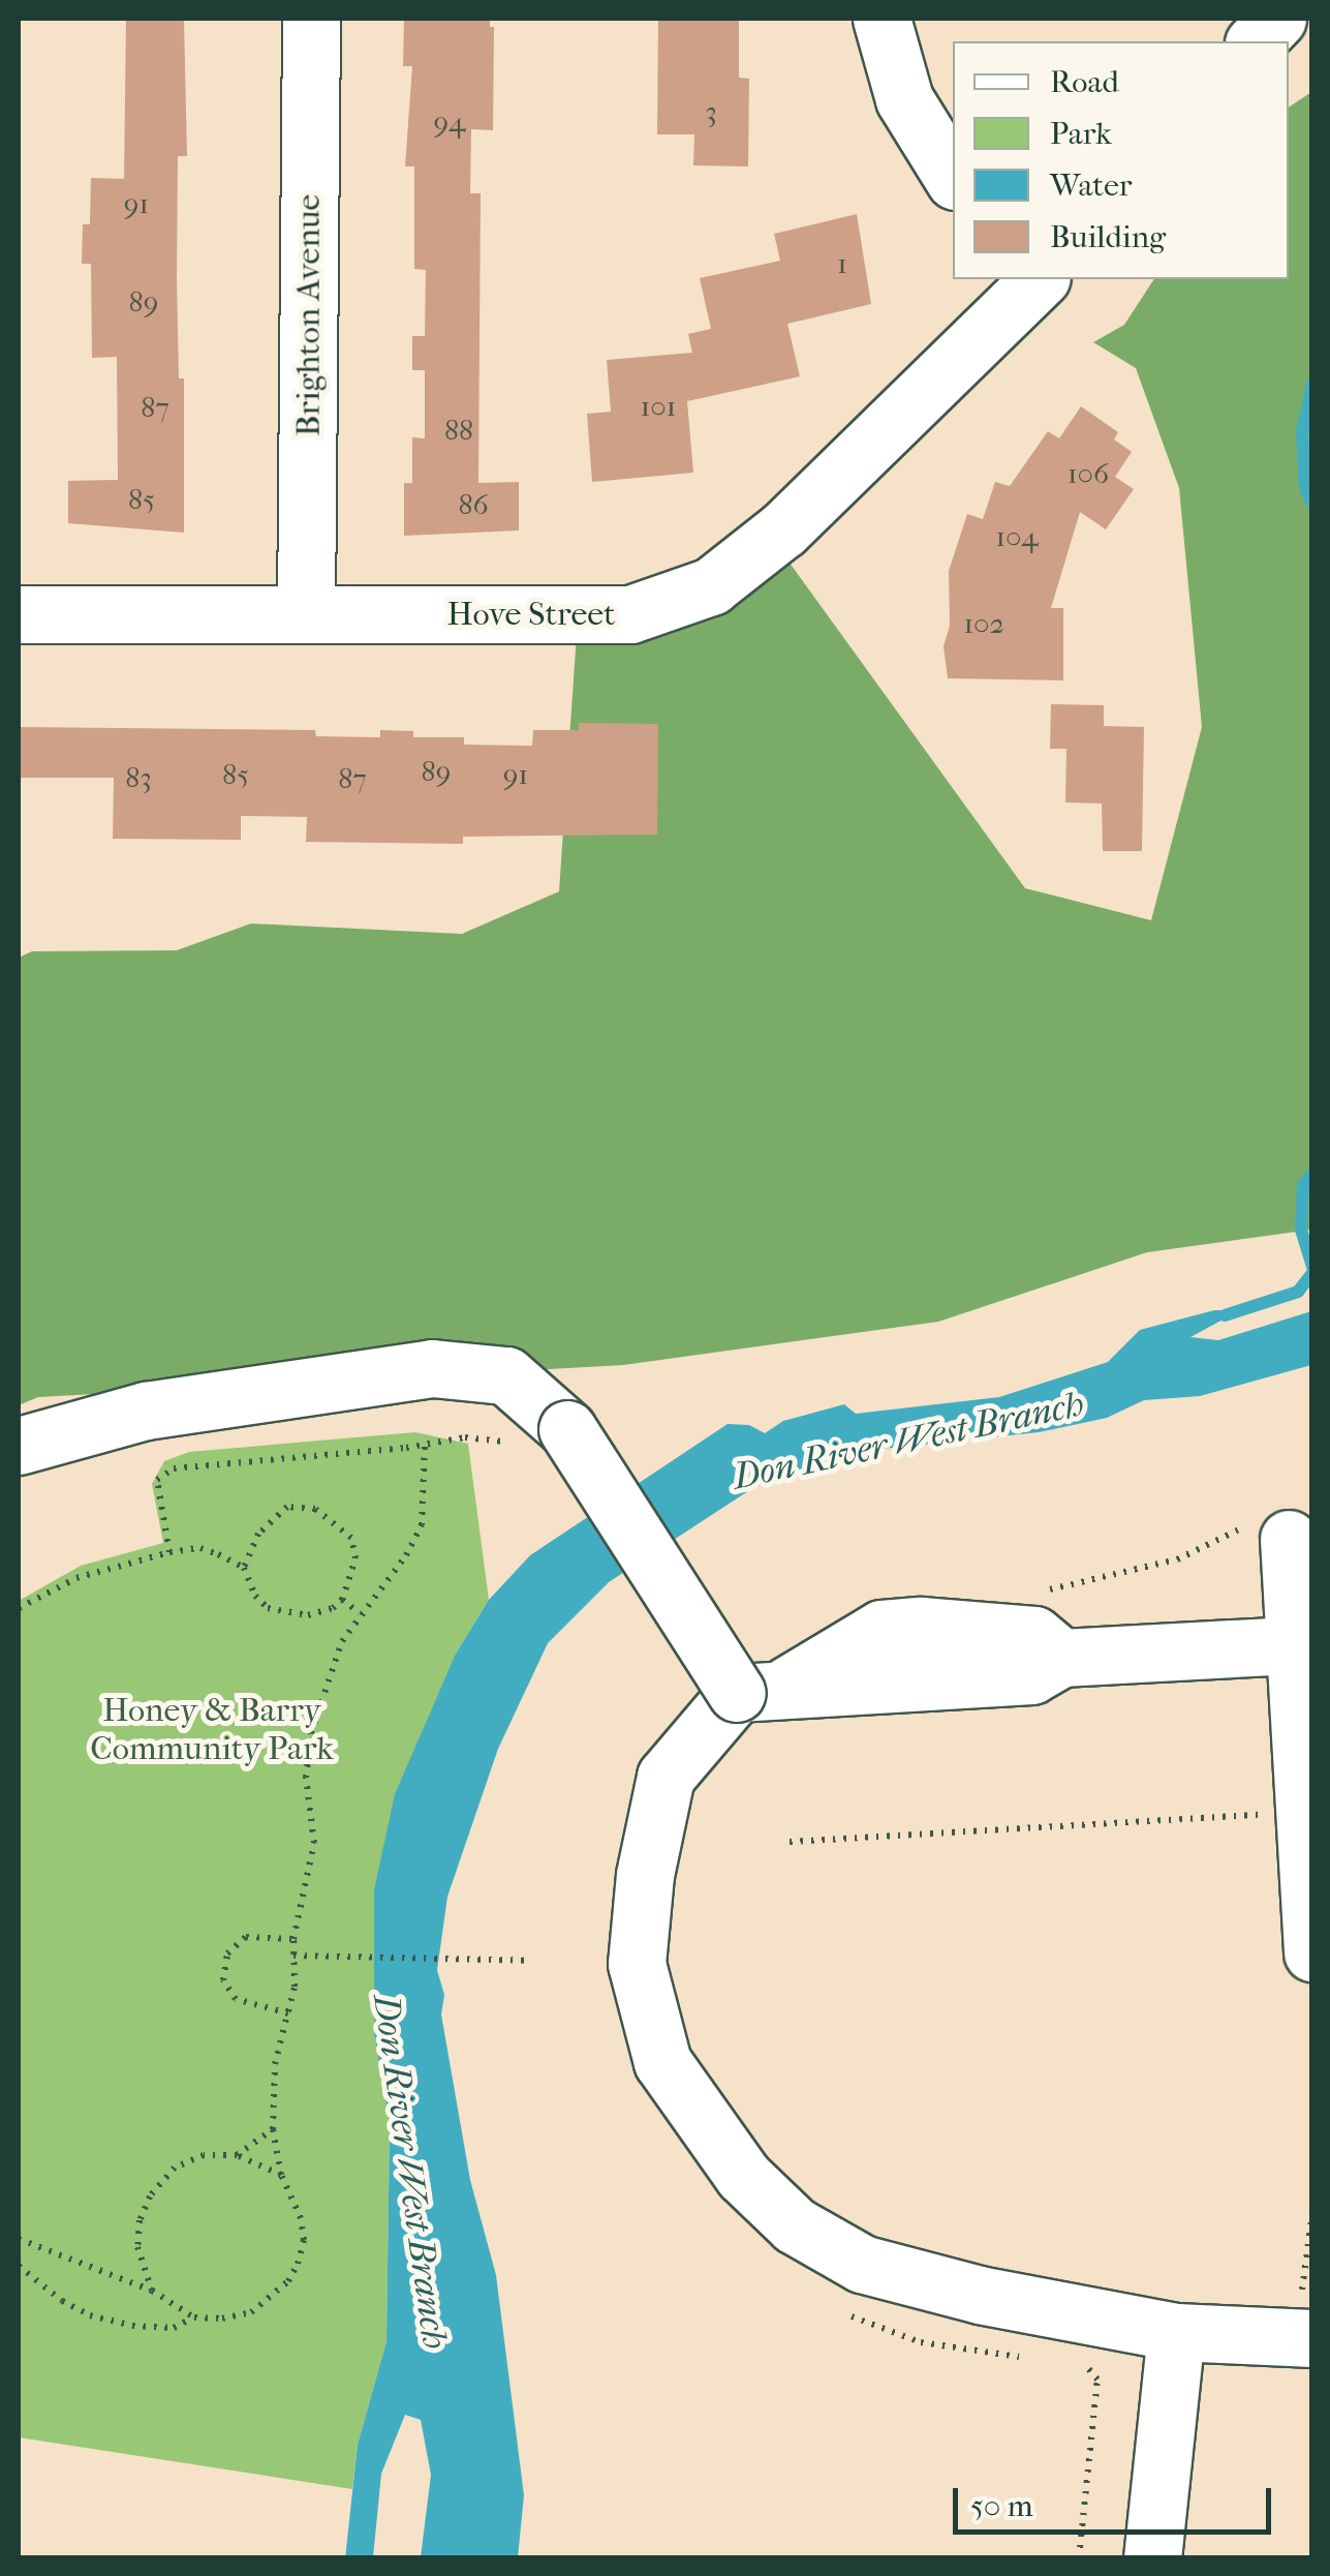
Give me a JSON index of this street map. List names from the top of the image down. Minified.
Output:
{"streets":{"street":["Brighton Avenue","Hove Street"]},"crossings":[["Brighton Avenue","Hove Street"]],"water":["Don River West Branch"],"parks":["Honey & Barry Community Park"],"house_numbers":["3","94","91","1","89","101","87","88","106","85","86","104","102","89","85","91","83","87"],"legend":["Road","Park","Water","Building"],"scale_bar":"50 m"}
